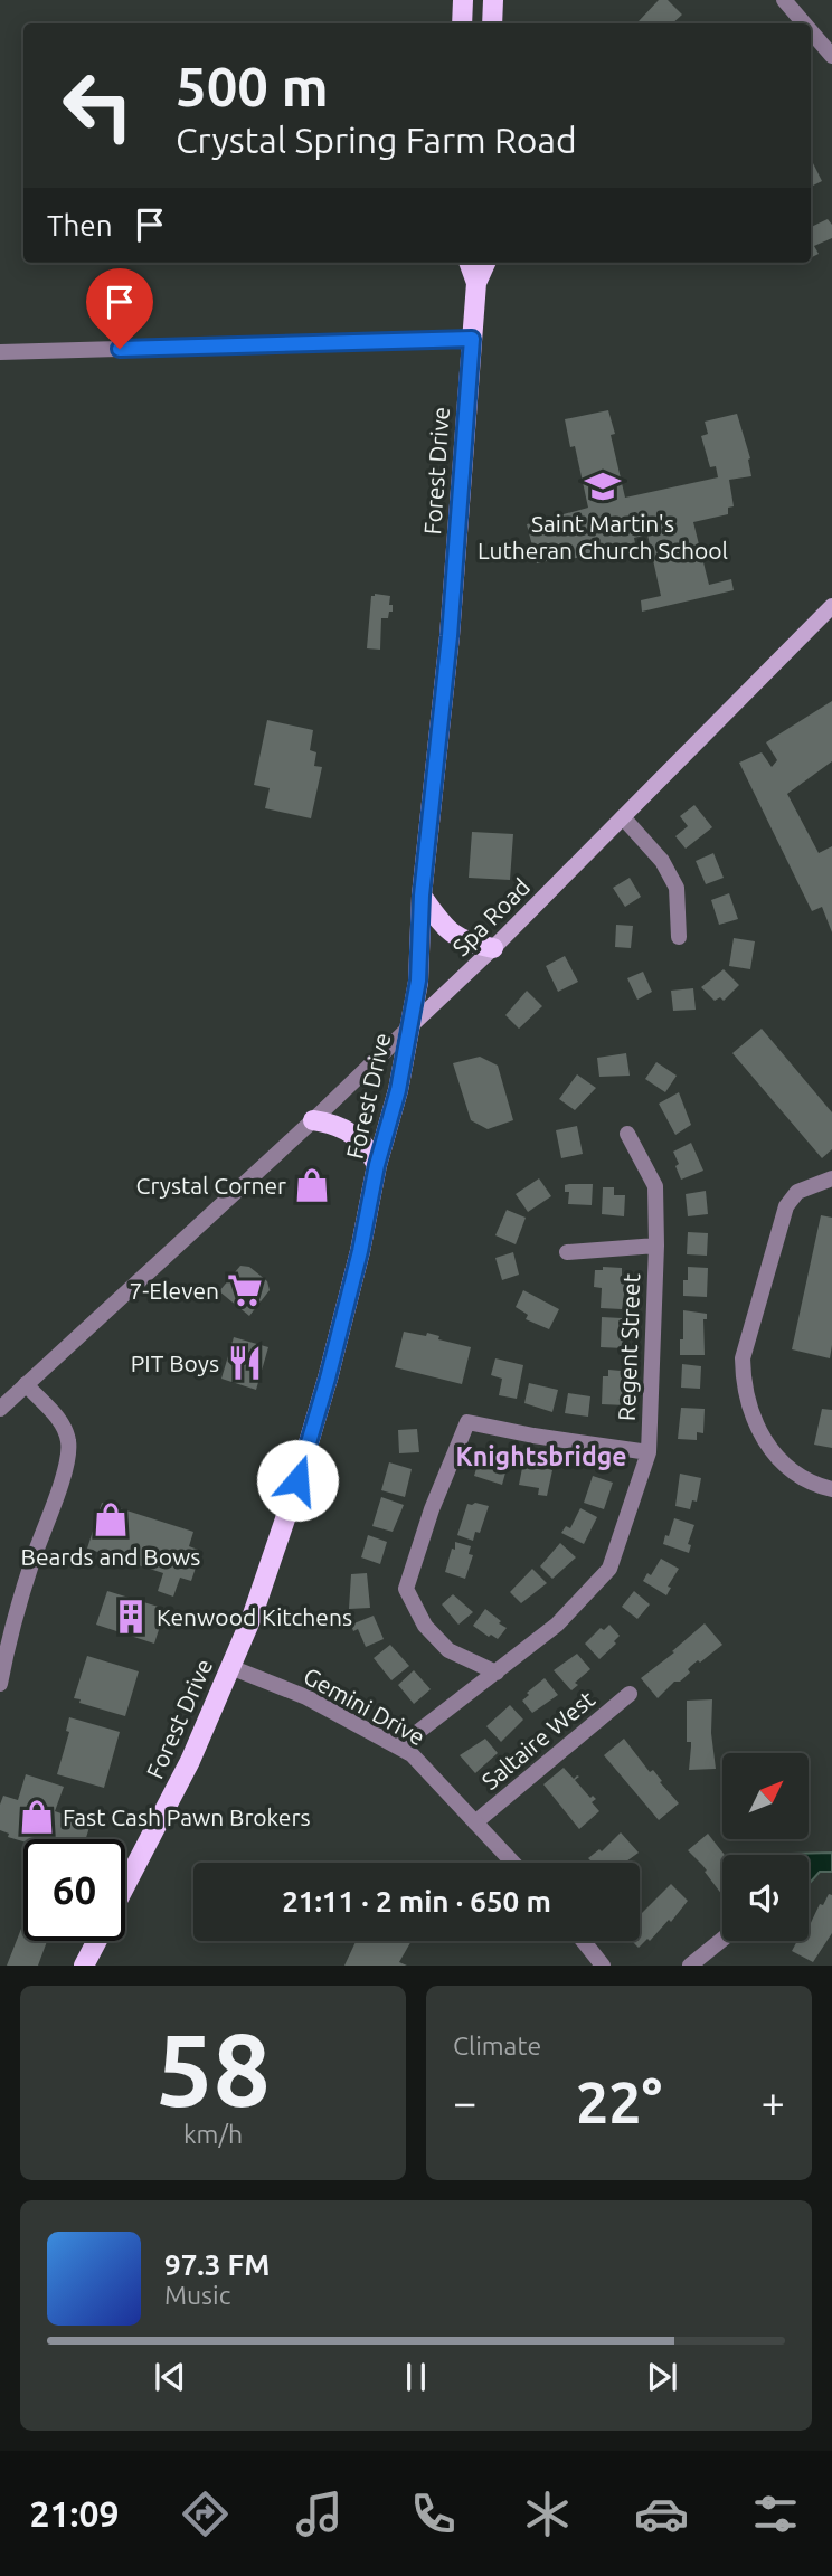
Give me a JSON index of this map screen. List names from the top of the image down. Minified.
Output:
{"streets":{"main road":["Forest Drive","Spa Road"],"street":["Regent Street","Gemini Drive","Saltaire West"]},"crossings":[["Forest Drive","Spa Road"],["Forest Drive","Gemini Drive"],["Regent Street","Gemini Drive"],["Gemini Drive","Saltaire West"]],"districts":["Knightsbridge"],"places":{"school or university":["Saint Martin's Lutheran Church School"],"shop":["Crystal Corner","Beards and Bows","Fast Cash Pawn Brokers"],"supermarket":["7-Eleven"],"restaurant":["PIT Boys"],"building":["Kenwood Kitchens"]},"north":"top right","page":{"turn":["500 m","Crystal Spring Farm Road"],"then":"Then","limit":"60","trip":"21:11 · 2 min · 650 m","tile":[["58","km/h"],"Climate"],"heat":["−","22°","+"],"song":["97.3 FM","Music"],"tabs":"21:09"}}
